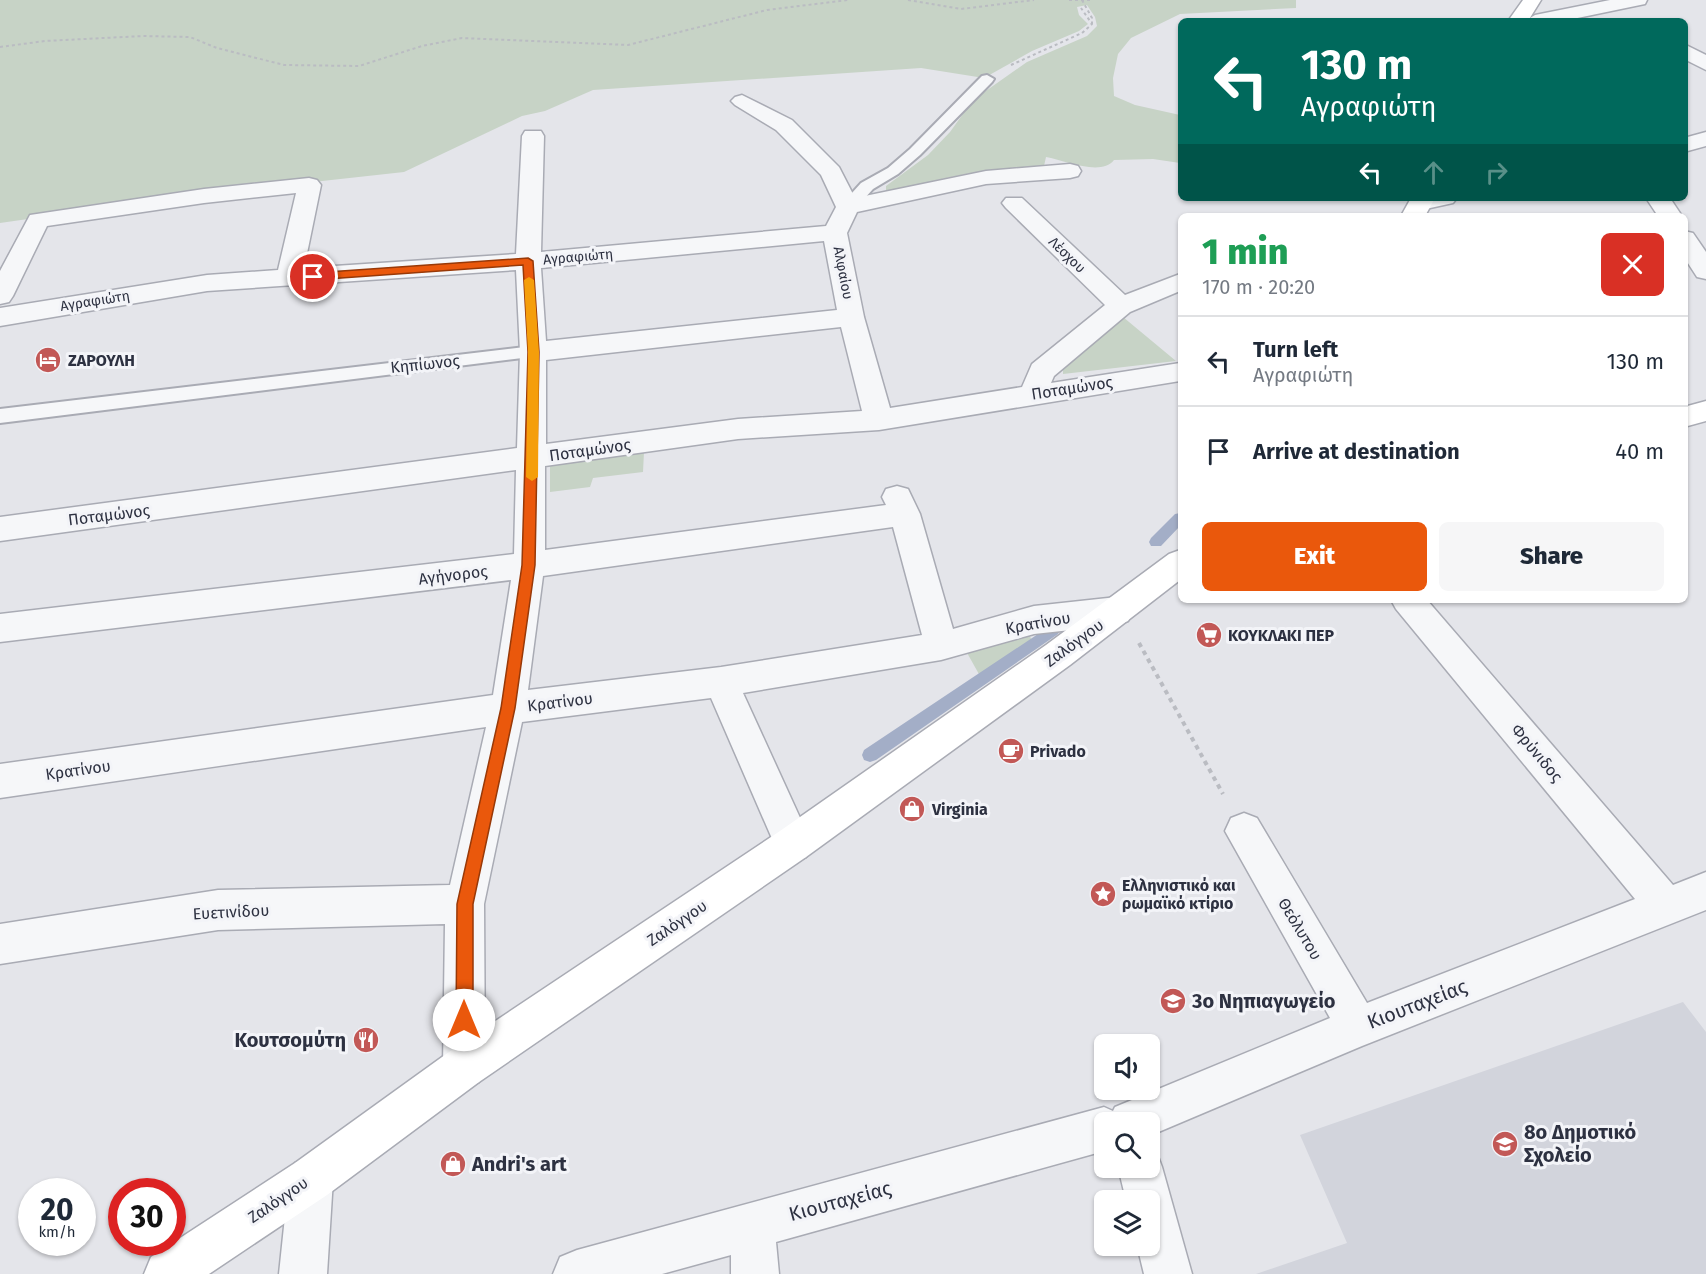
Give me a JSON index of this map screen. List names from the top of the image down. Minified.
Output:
{"streets":{"street":["Λέσχου","Αγραφιώτη","Αλφαίου","Κηπίωνος","Ποταμώνος","Αγήνορος","Κρατίνου","Ζαλόγγου","Φρύνιδος","Ευετινίδου","Θεόλυτου","Κιουταχείας"]},"crossings":[["Αγραφιώτη","Αλφαίου"],["Αλφαίου","Κηπίωνος"],["Αλφαίου","Ποταμώνος"],["Αγήνορος","Κρατίνου"],["Κρατίνου","Ζαλόγγου"],["Φρύνιδος","Κιουταχείας"],["Θεόλυτου","Κιουταχείας"]],"places":{"hotel":["ΖΑΡΟΥΛΗ"],"supermarket":["ΚΟΥΚΛΑΚΙ ΠΕΡ"],"cafe":["Privado"],"shop":["Virginia","Andri's art"],"place":["Ελληνιστικό και ρωμαϊκό κτίριο"],"school or university":["3ο Νηπιαγωγείο","8ο Δημοτικό Σχολείο"],"restaurant":["Κουτσομύτη"]},"page":{"turn":["130 m","Αγραφιώτη"],"heading":["1 min","170 m · 20:20"],"list":[{"name":"Turn left","note":"Αγραφιώτη","value":"130 m"},{"name":"Arrive at destination","value":"40 m"}],"buttons":["Exit","Share"],"speed":"20 km/h","limit":"30"}}
